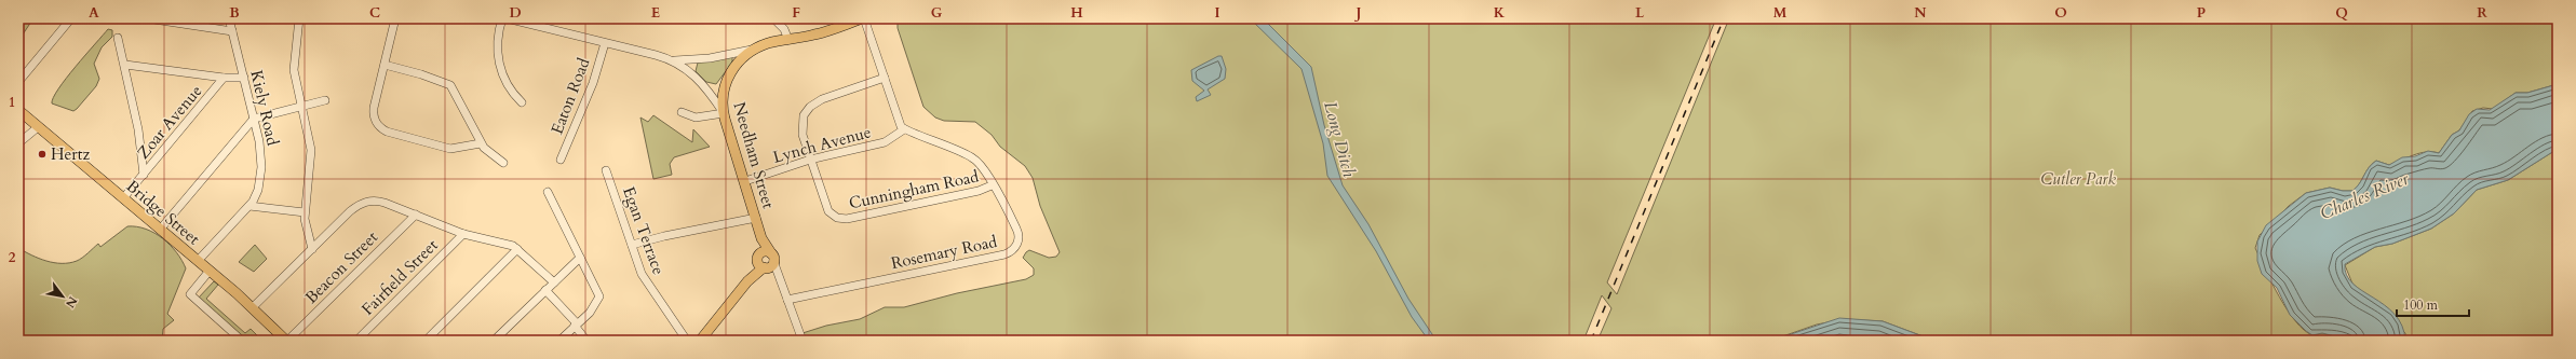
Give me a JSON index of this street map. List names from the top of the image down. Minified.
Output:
{"streets":{"main road":["Needham Street","Bridge Street"],"street":["Eaton Road","Kiely Road","Zoar Avenue","Lynch Avenue","Cunningham Road","Egan Terrace","Rosemary Road","Beacon Street","Fairfield Street"]},"crossings":[["Kiely Road","Zoar Avenue"],["Kiely Road","Bridge Street"],["Zoar Avenue","Bridge Street"],["Lynch Avenue","Needham Street"],["Lynch Avenue","Cunningham Road"],["Lynch Avenue","Rosemary Road"],["Cunningham Road","Rosemary Road"],["Bridge Street","Beacon Street"]],"water":["Long Ditch","Charles River"],"parks":["Cutler Park"],"places":["Hertz"],"scale_bar":"100 m","north":"bottom right","grid":{"columns":["A","B","C","D","E","F","G","H","I","J","K","L","M","N","O","P","Q","R"],"rows":["1","2"]}}
